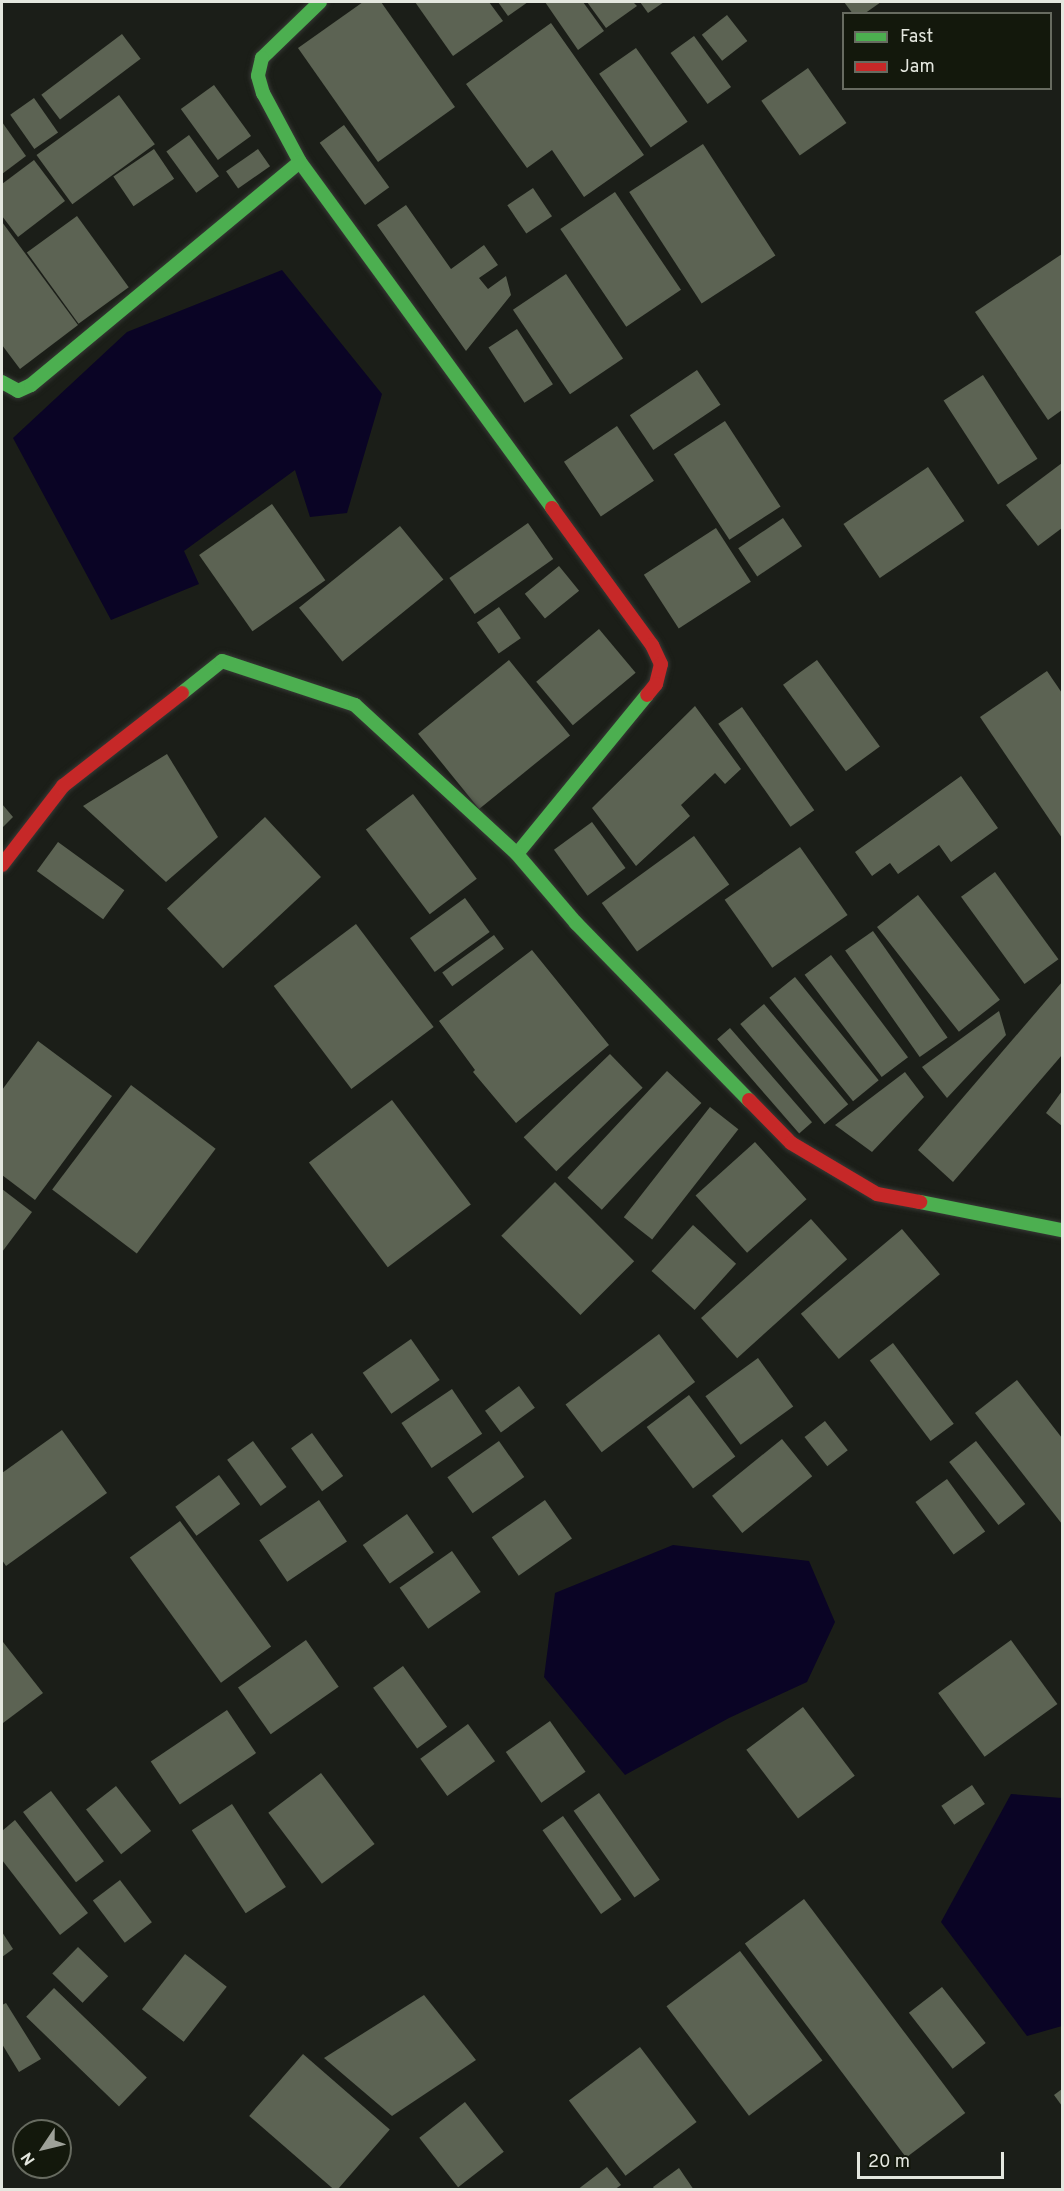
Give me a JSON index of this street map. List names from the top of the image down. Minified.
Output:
{"legend":["Fast","Jam"],"scale_bar":"20 m","north":"bottom left"}
